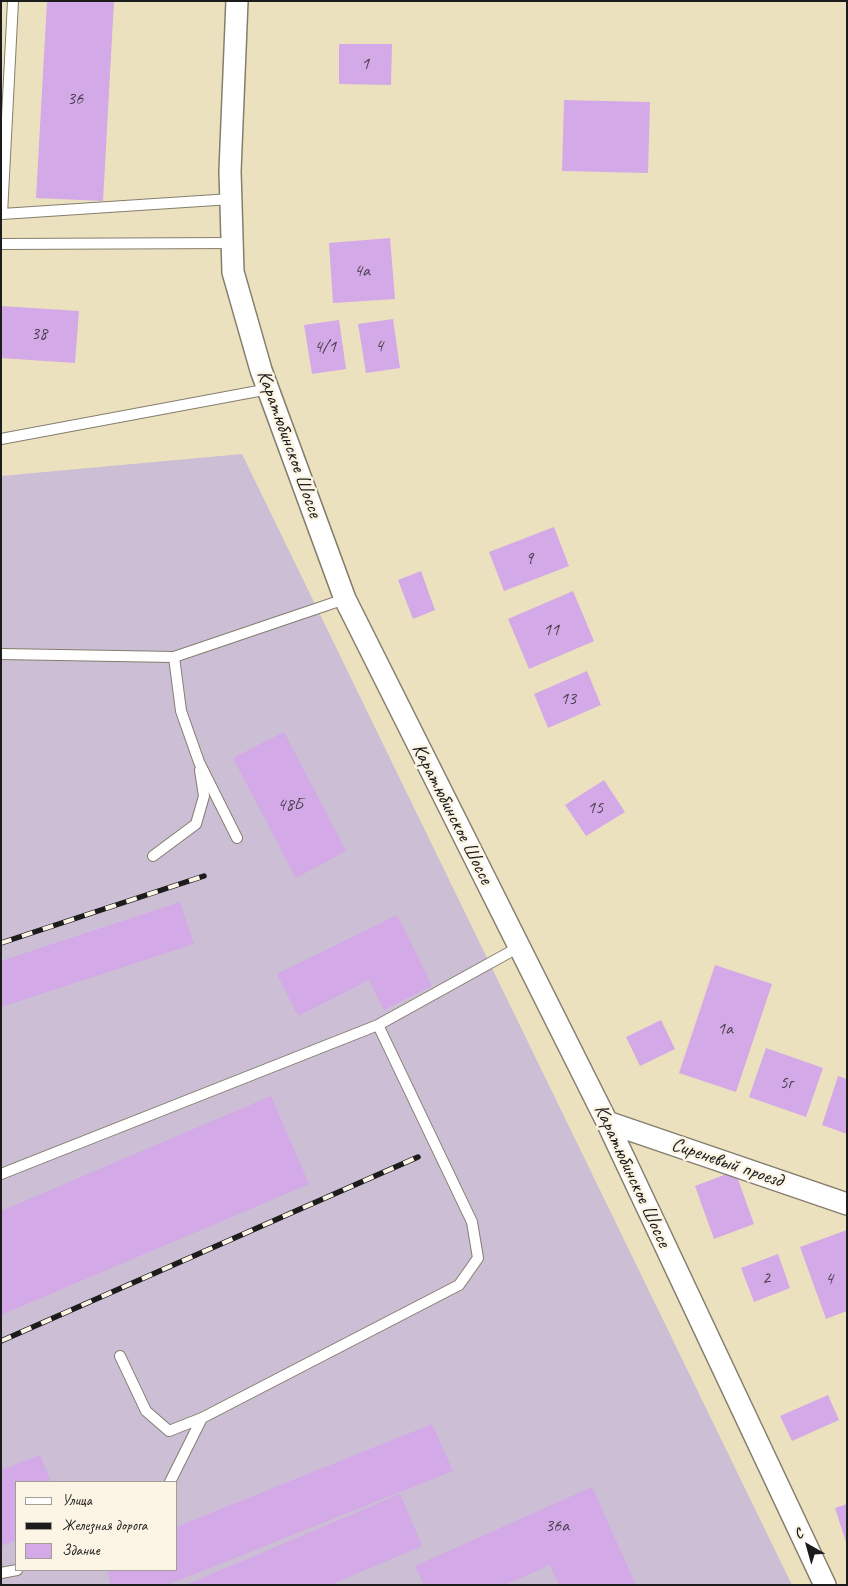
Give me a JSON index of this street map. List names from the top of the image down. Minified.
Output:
{"streets":{"street":["Каратюбинское Шоссе","Сиреневый проезд"]},"crossings":[["Каратюбинское Шоссе","Сиреневый проезд"]],"house_numbers":["1","36","4а","38","4","4/1","9","11","13","48Б","15","1а","5г","2","4","36а"],"legend":["Улица","Железная дорога","Здание"],"north":"top left"}
